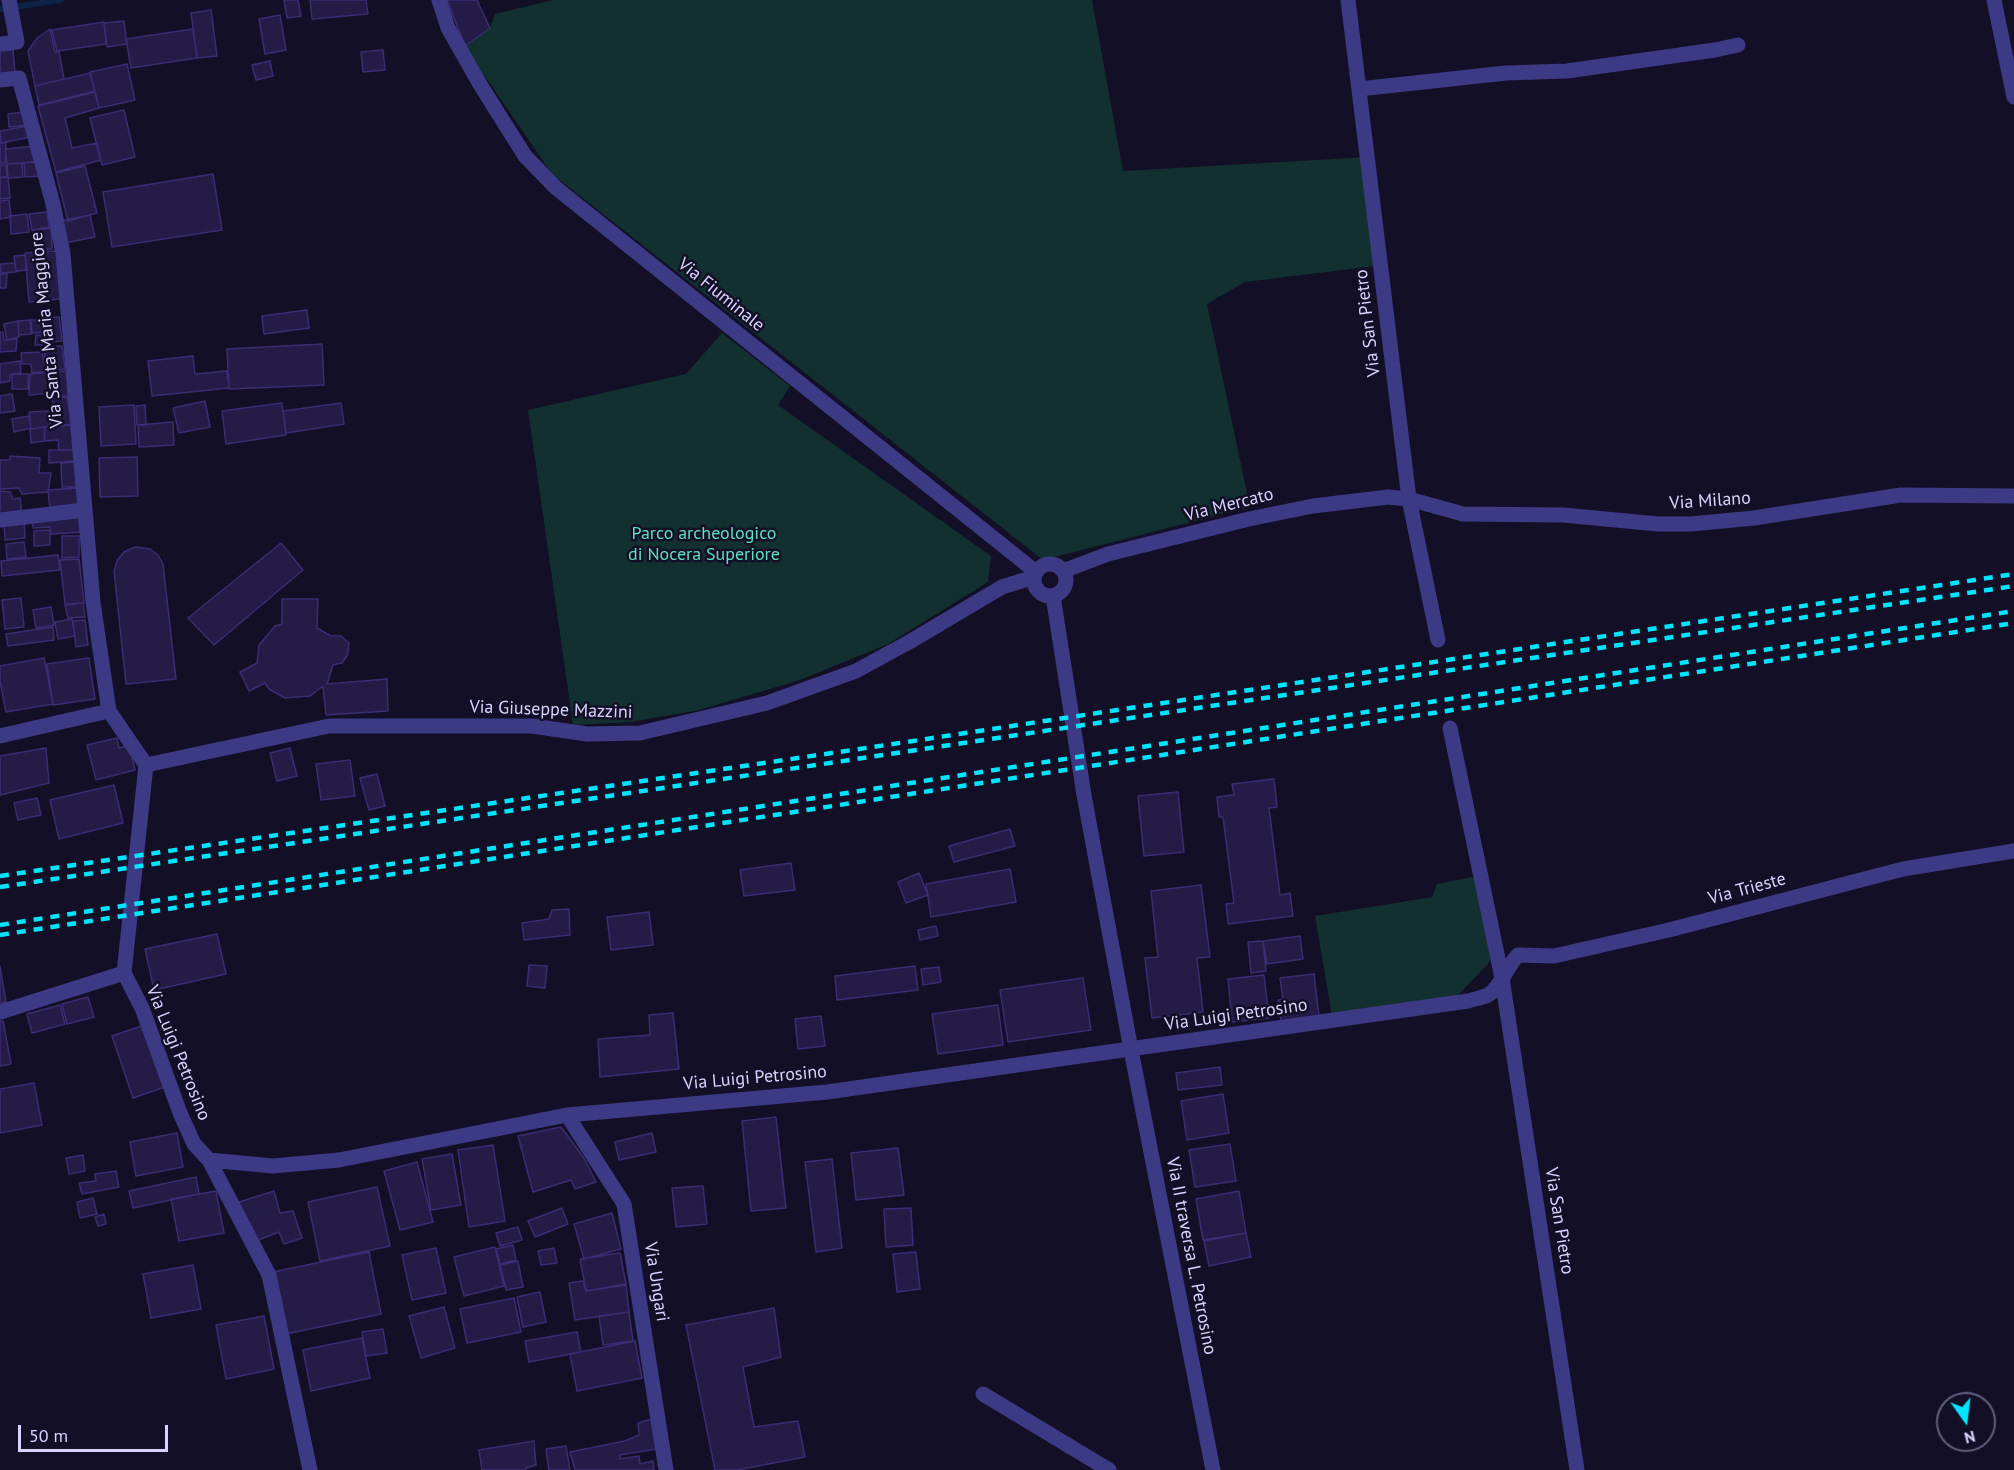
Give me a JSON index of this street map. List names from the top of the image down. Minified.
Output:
{"streets":{"street":["Via Fiuminale","Via San Pietro","Via Santa Maria Maggiore","Via Milano","Via Mercato","Via Giuseppe Mazzini","Via Trieste","Via Luigi Petrosino","Via II traversa L. Petrosino","Via Ungari"]},"crossings":[["Via Fiuminale","Via Mercato"],["Via Fiuminale","Via Giuseppe Mazzini"],["Via Fiuminale","Via II traversa L. Petrosino"],["Via San Pietro","Via Milano"],["Via San Pietro","Via Mercato"],["Via San Pietro","Via Trieste"],["Via San Pietro","Via Luigi Petrosino"],["Via Santa Maria Maggiore","Via Giuseppe Mazzini"],["Via Milano","Via Mercato"],["Via Mercato","Via Giuseppe Mazzini"],["Via Mercato","Via II traversa L. Petrosino"],["Via Giuseppe Mazzini","Via II traversa L. Petrosino"],["Via Trieste","Via Luigi Petrosino"],["Via Luigi Petrosino","Via II traversa L. Petrosino"],["Via Luigi Petrosino","Via Ungari"]],"parks":["Parco archeologico di Nocera Superiore"],"scale_bar":"50 m","north":"bottom"}
